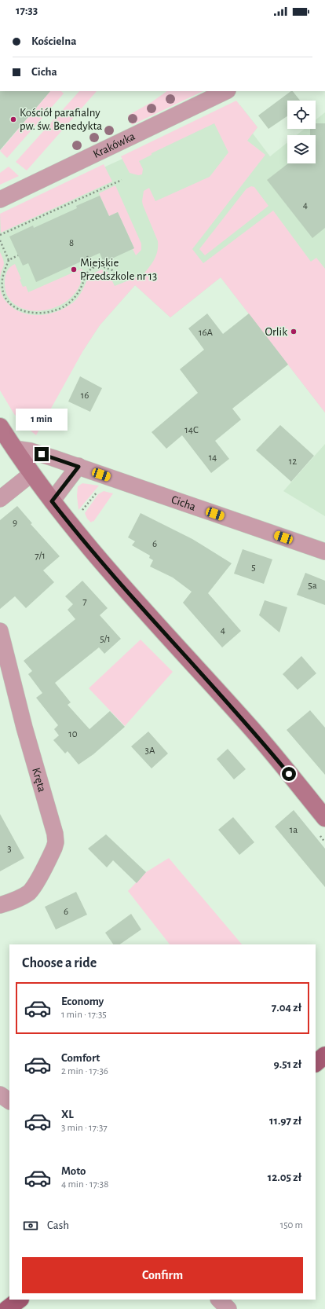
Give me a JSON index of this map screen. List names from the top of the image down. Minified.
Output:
{"streets":{"street":["Krakówka","Cicha","Kręta"]},"places":["Kościół parafialny pw. św. Benedykta","Miejskie Przedszkole nr 13","Orlik"],"house_numbers":["4","8","16A","16","14C","14","12","9","6","7/1","5","5a","7","4","5/1","10","3A","1a","3","6"],"page":{"status":"17:33","banner":["Kościelna","Cicha"],"bubble":"1 min","heading":"Choose a ride","list":[{"name":"Economy","note":"1 min · 17:35","value":"7.04 zł"},{"name":"Comfort","note":"2 min · 17:36","value":"9.51 zł"},{"name":"XL","note":"3 min · 17:37","value":"11.97 zł"},{"name":"Moto","note":"4 min · 17:38","value":"12.05 zł"}],"pay":["Cash","150 m"],"buttons":"Confirm"}}
